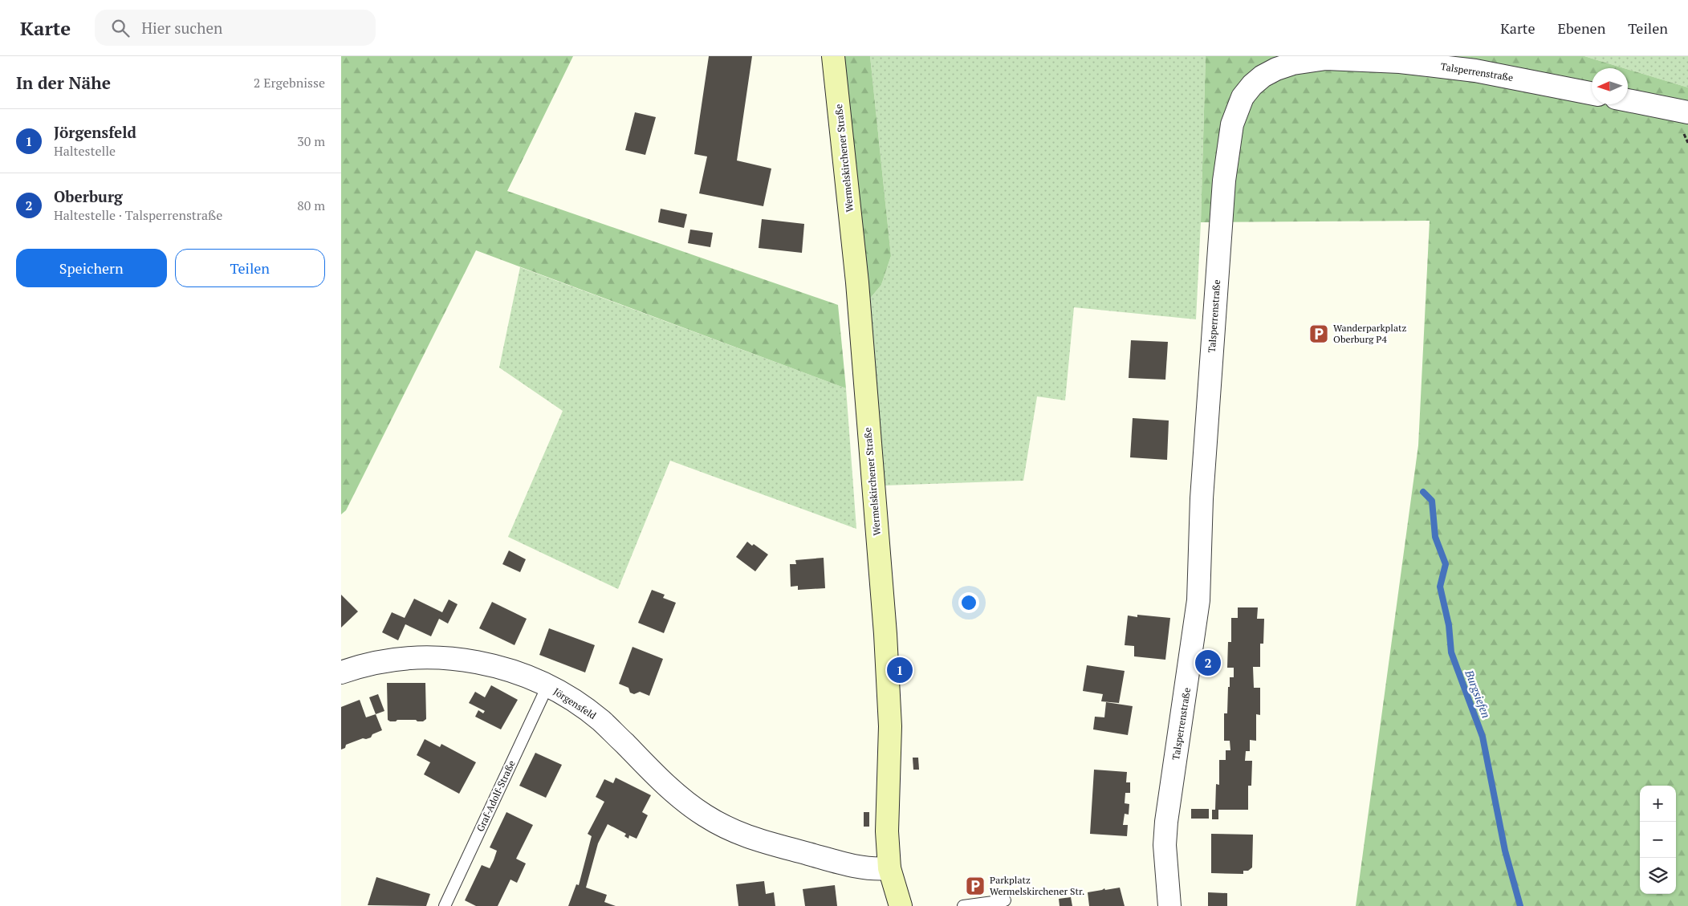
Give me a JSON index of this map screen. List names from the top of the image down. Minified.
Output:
{"streets":{"main road":["Wermelskirchener Straße"],"street":["Talsperrenstraße","Jörgensfeld"],"lane":["Graf-Adolf-Straße"]},"crossings":[["Wermelskirchener Straße","Jörgensfeld"],["Jörgensfeld","Graf-Adolf-Straße"]],"water":["Burgsiefen"],"places":{"parking":["Wanderparkplatz Oberburg P4","Parkplatz Wermelskirchener Str."]},"north":"left","page":{"header":"Karte","search":"Hier suchen","nav":["Karte","Ebenen","Teilen"],"heading":["In der Nähe","2 Ergebnisse"],"list":[{"mark":"1","name":"Jörgensfeld","note":"Haltestelle","value":"30 m"},{"mark":"2","name":"Oberburg","note":"Haltestelle · Talsperrenstraße","value":"80 m"}],"buttons":["Speichern","Teilen"],"pins":["2","1"],"map_buttons":["+","−"]}}
